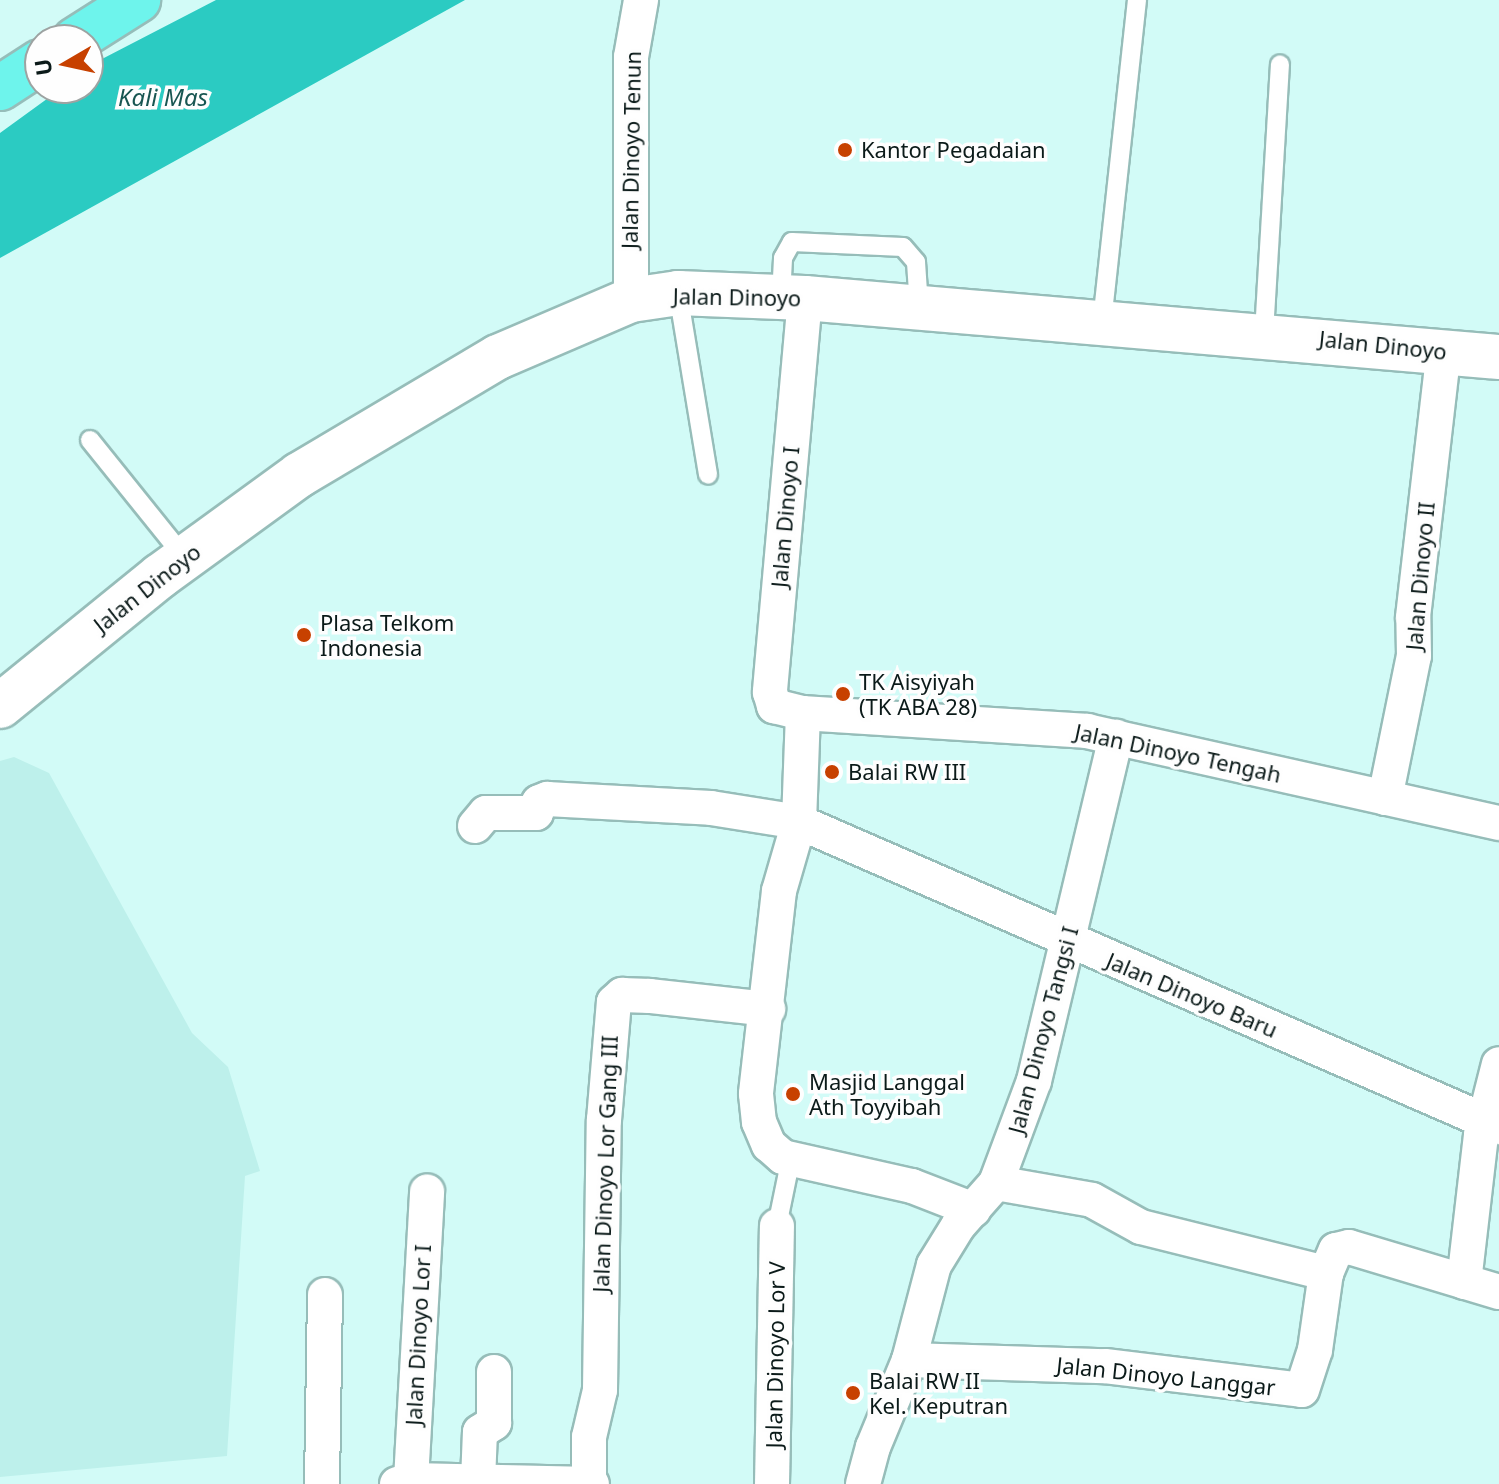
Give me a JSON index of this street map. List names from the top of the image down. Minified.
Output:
{"streets":{"main road":["Jalan Dinoyo"],"street":["Jalan Dinoyo Tenun","Jalan Dinoyo I","Jalan Dinoyo II","Jalan Dinoyo Tengah","Jalan Dinoyo Baru","Jalan Dinoyo Tangsi I","Jalan Dinoyo Lor Gang III","Jalan Dinoyo Lor I","Jalan Dinoyo Lor V","Jalan Dinoyo Langgar"]},"crossings":[["Jalan Dinoyo Tenun","Jalan Dinoyo"],["Jalan Dinoyo","Jalan Dinoyo I"],["Jalan Dinoyo","Jalan Dinoyo II"],["Jalan Dinoyo I","Jalan Dinoyo Tengah"],["Jalan Dinoyo II","Jalan Dinoyo Tengah"],["Jalan Dinoyo Tengah","Jalan Dinoyo Tangsi I"],["Jalan Dinoyo Baru","Jalan Dinoyo Tangsi I"],["Jalan Dinoyo Tangsi I","Jalan Dinoyo Langgar"]],"water":["Kali Mas"],"places":["Kantor Pegadaian","Plasa Telkom Indonesia","TK Aisyiyah (TK ABA 28)","Balai RW III","Masjid Langgal Ath Toyyibah","Balai RW II Kel. Keputran"],"north":"left"}
